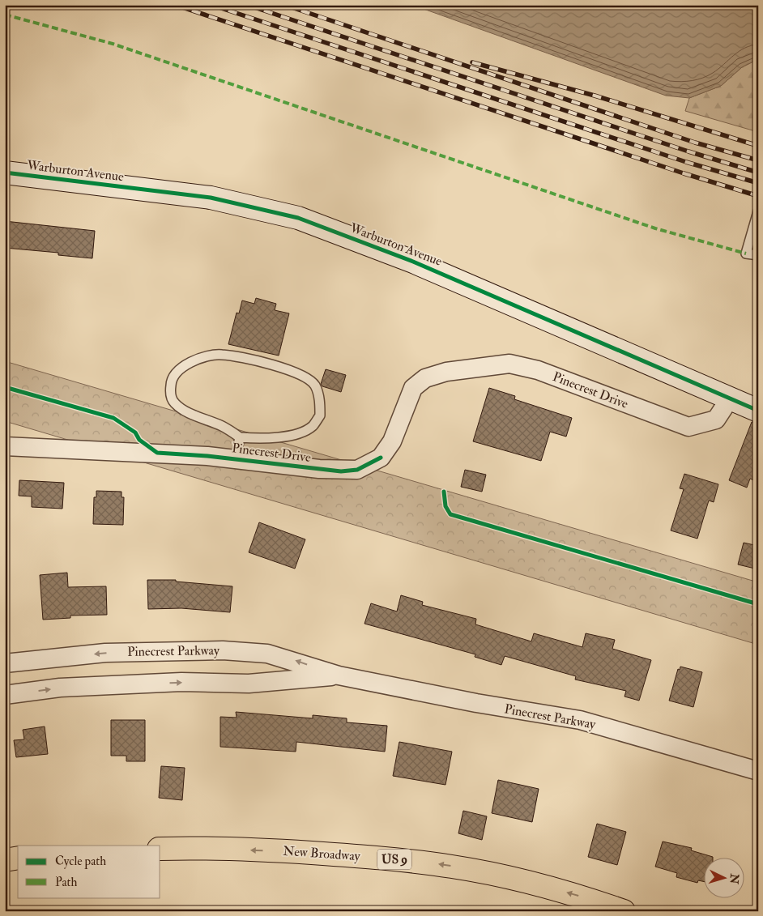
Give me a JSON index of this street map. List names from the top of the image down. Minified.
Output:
{"streets":{"main road":["New Broadway","US 9"],"street":["Warburton Avenue","Pinecrest Drive","Pinecrest Parkway"]},"crossings":[["Warburton Avenue","Pinecrest Drive"]],"one_way":["New Broadway"],"legend":["Cycle path","Path"],"north":"right"}
